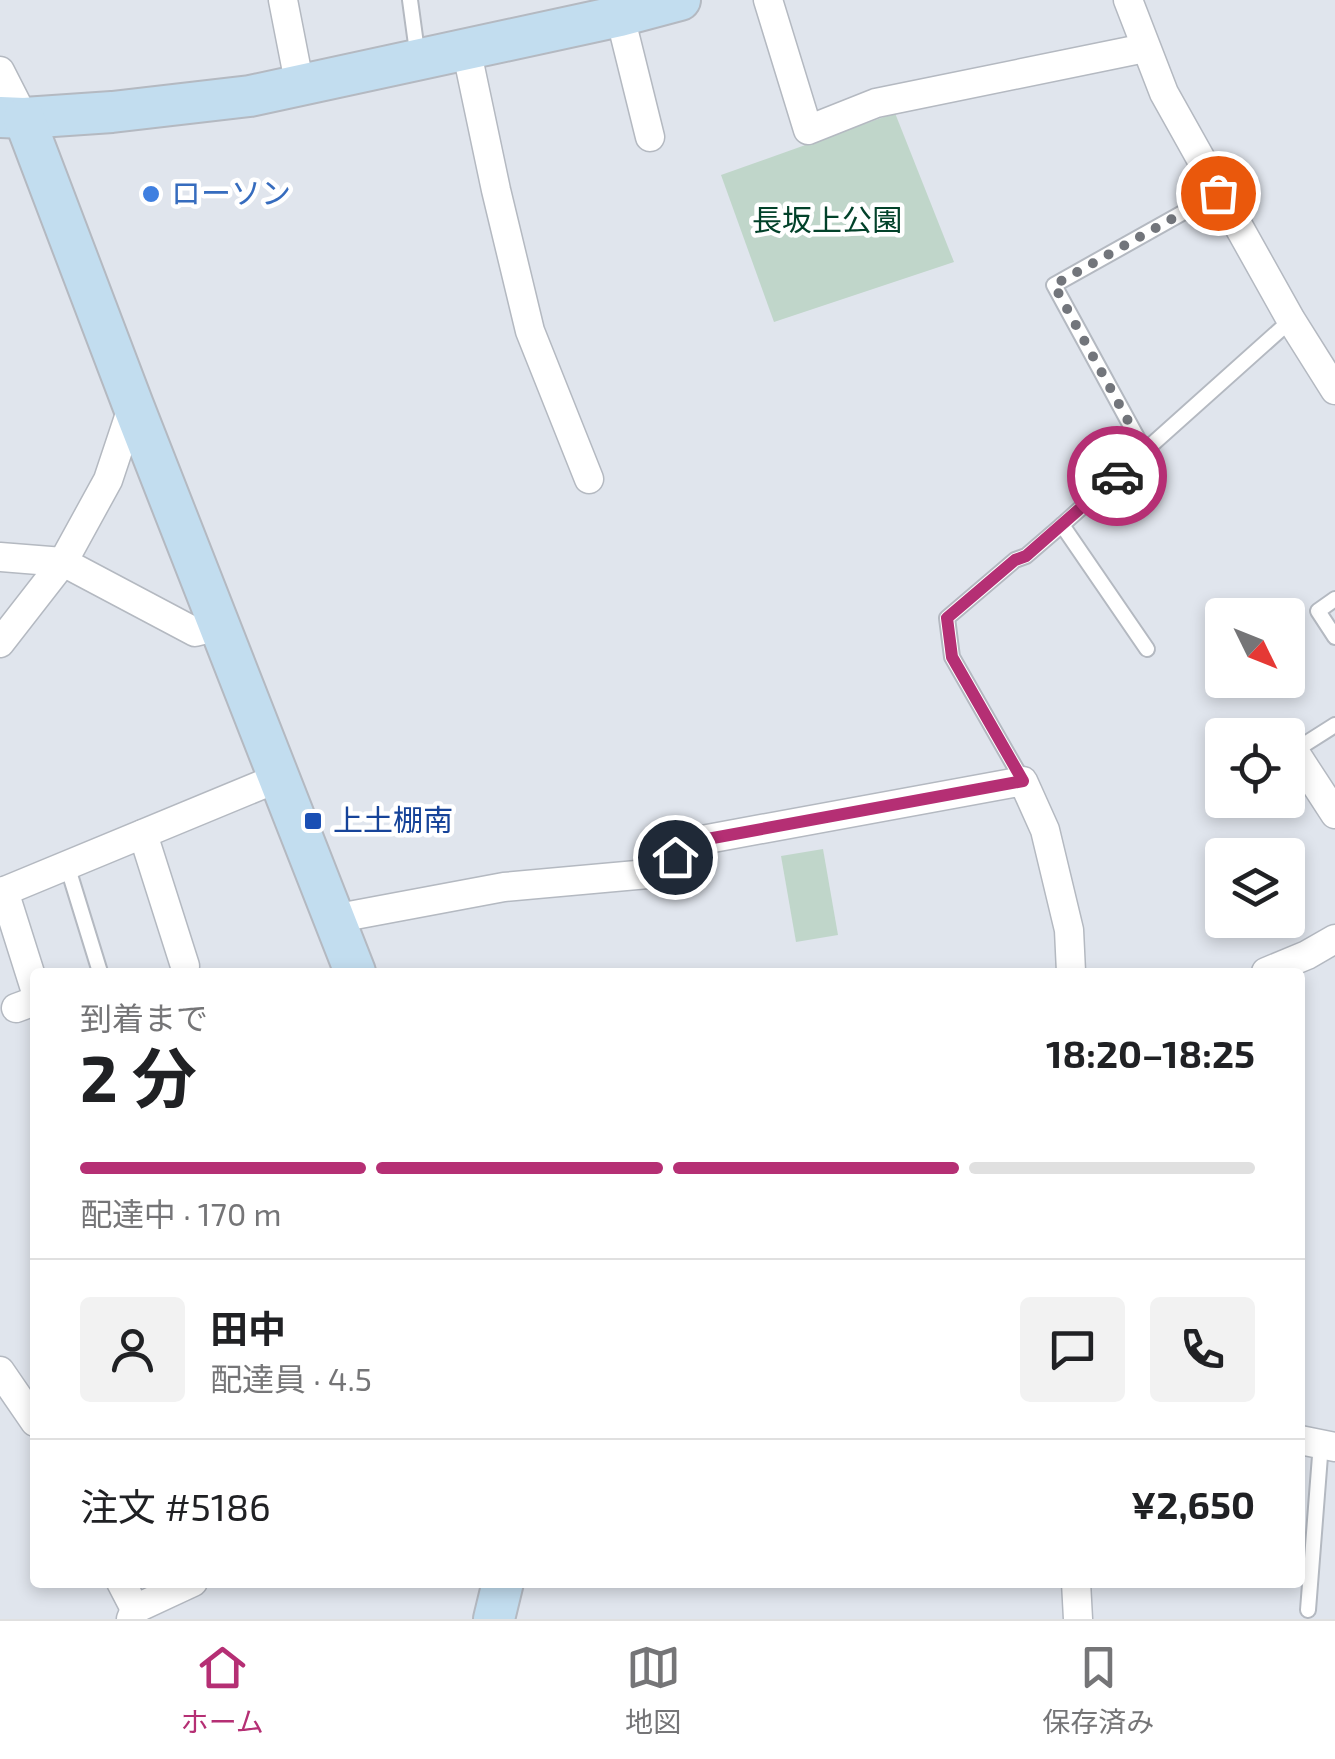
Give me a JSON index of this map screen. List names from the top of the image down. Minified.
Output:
{"parks":["長坂上公園"],"places":{"other":["ローソン"],"transit":["上土棚南"]},"north":"bottom right","page":{"heading":["2 分","到着まで","18:20–18:25"],"panel":["田中","配達員 · 4.5","注文 #5186","¥2,650"],"bar":"配達中 · 170 m","tabs":["ホーム","地図","保存済み"]}}
